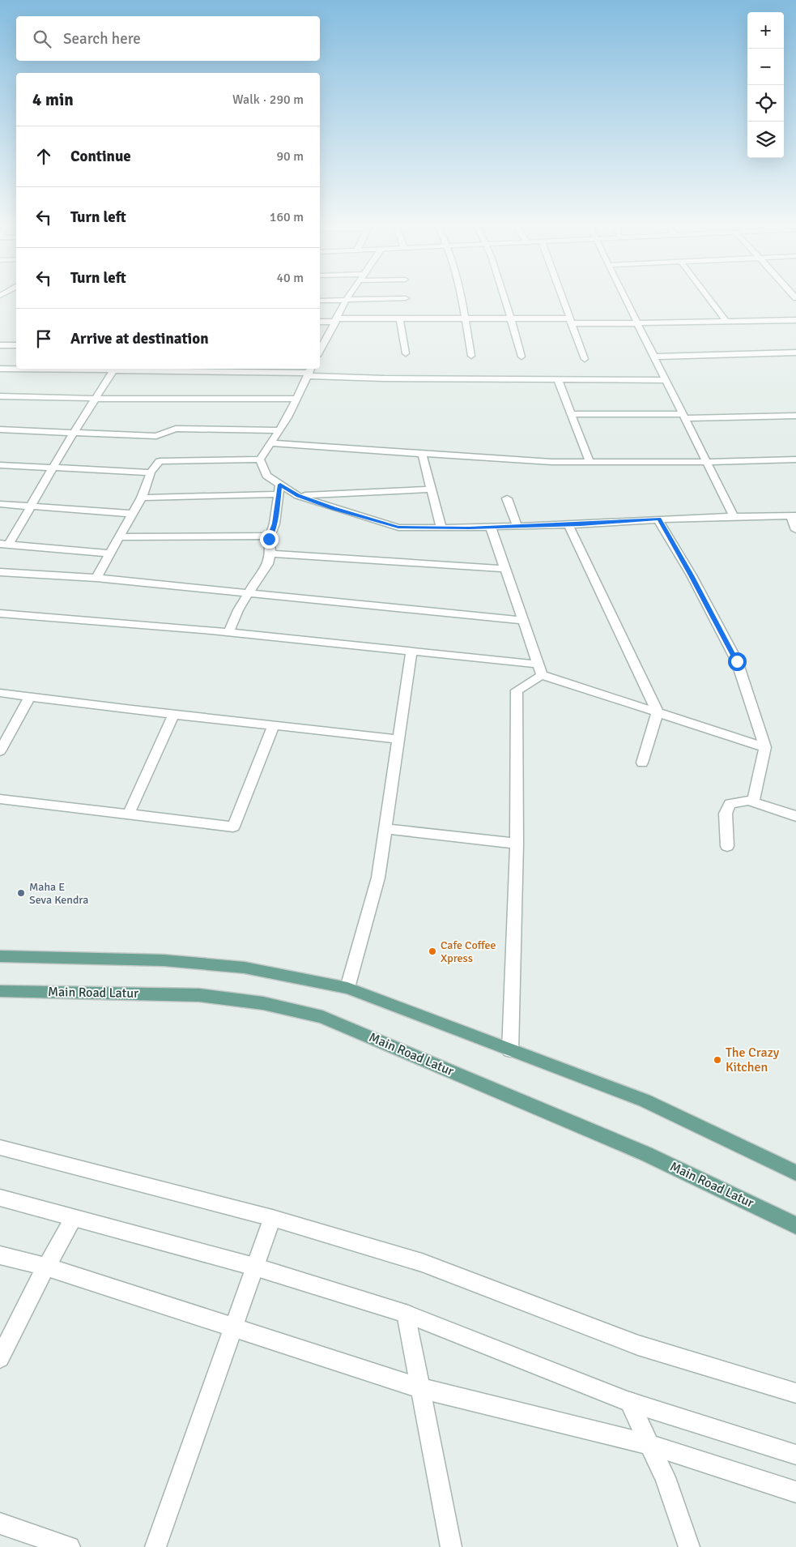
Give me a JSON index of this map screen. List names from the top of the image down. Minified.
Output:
{"streets":{"main road":["Main Road Latur"]},"places":["Maha E Seva Kendra","Cafe Coffee Xpress","The Crazy Kitchen"],"page":{"map_buttons":["+","−"],"search":"Search here","heading":["4 min","Walk · 290 m"],"list":[["Continue","90 m"],["Turn left","160 m"],["Turn left","40 m"],"Arrive at destination"]}}
